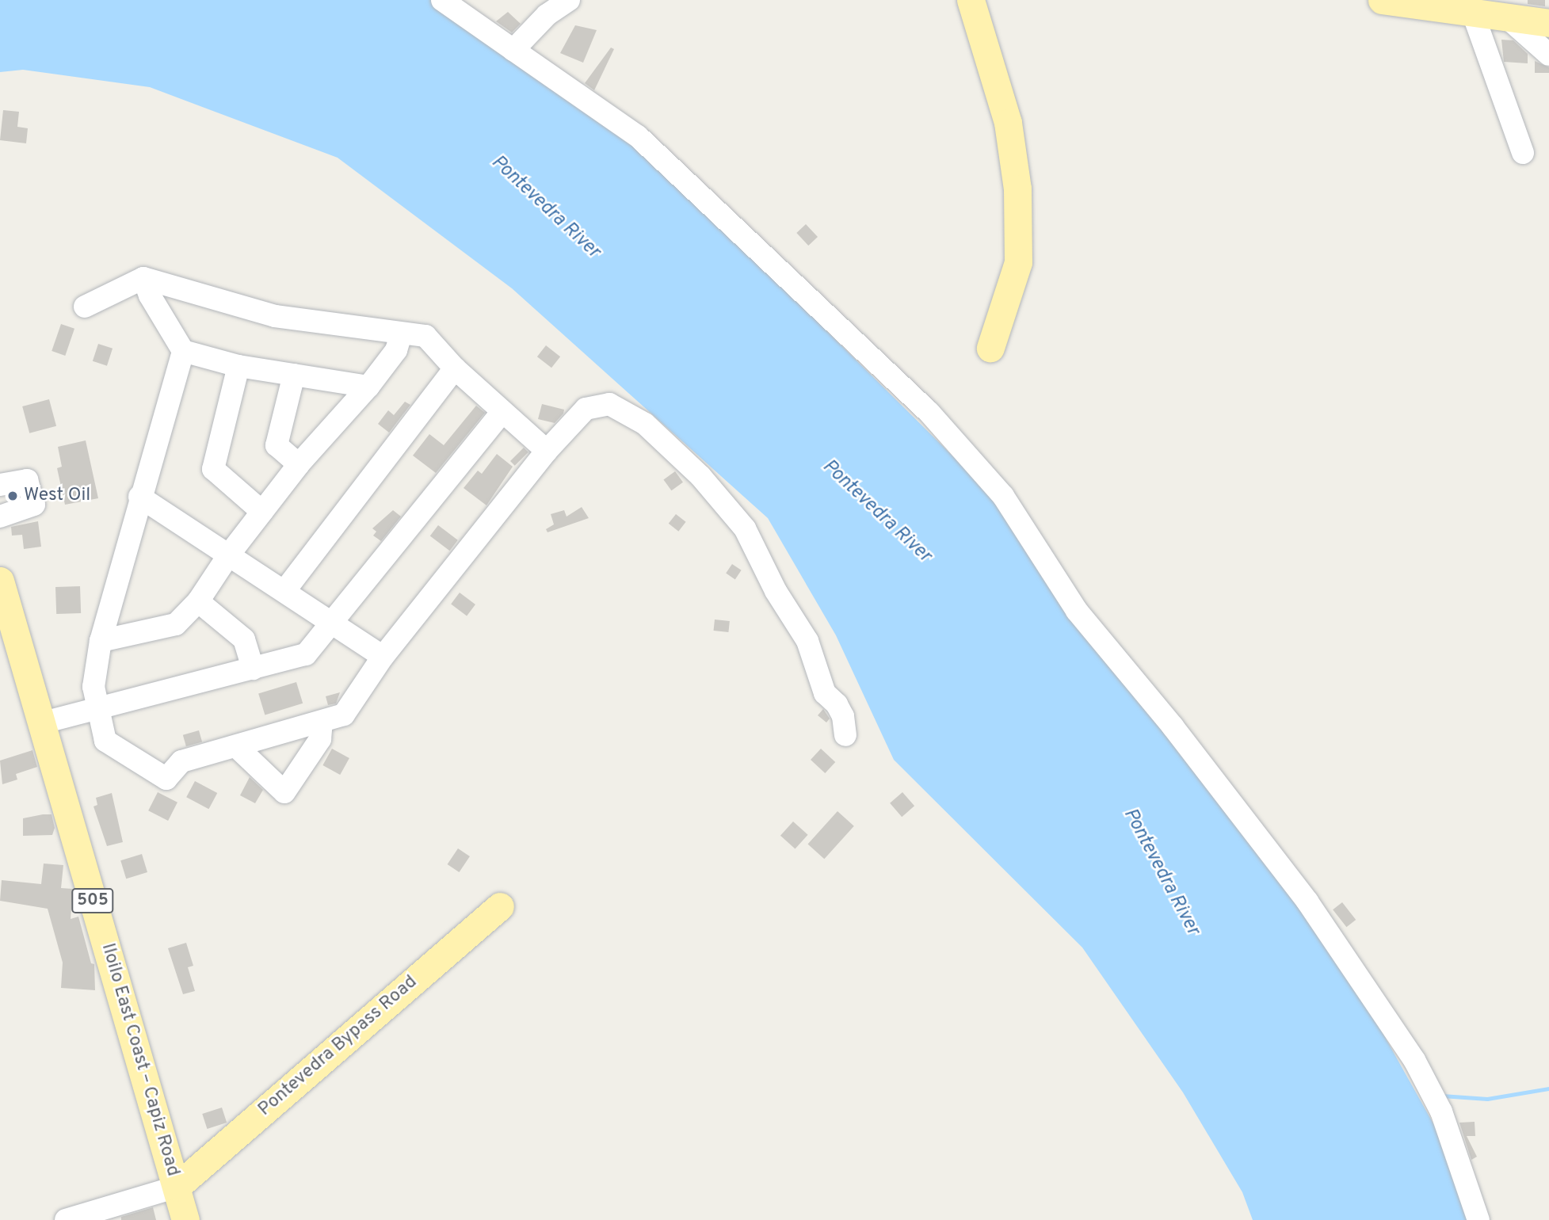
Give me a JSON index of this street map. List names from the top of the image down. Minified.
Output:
{"streets":{"main road":["505","Pontevedra Bypass Road","Iloilo East Coast – Capiz Road"]},"crossings":[["Pontevedra Bypass Road","Iloilo East Coast – Capiz Road"]],"water":["Pontevedra River"],"places":["West Oil"]}
